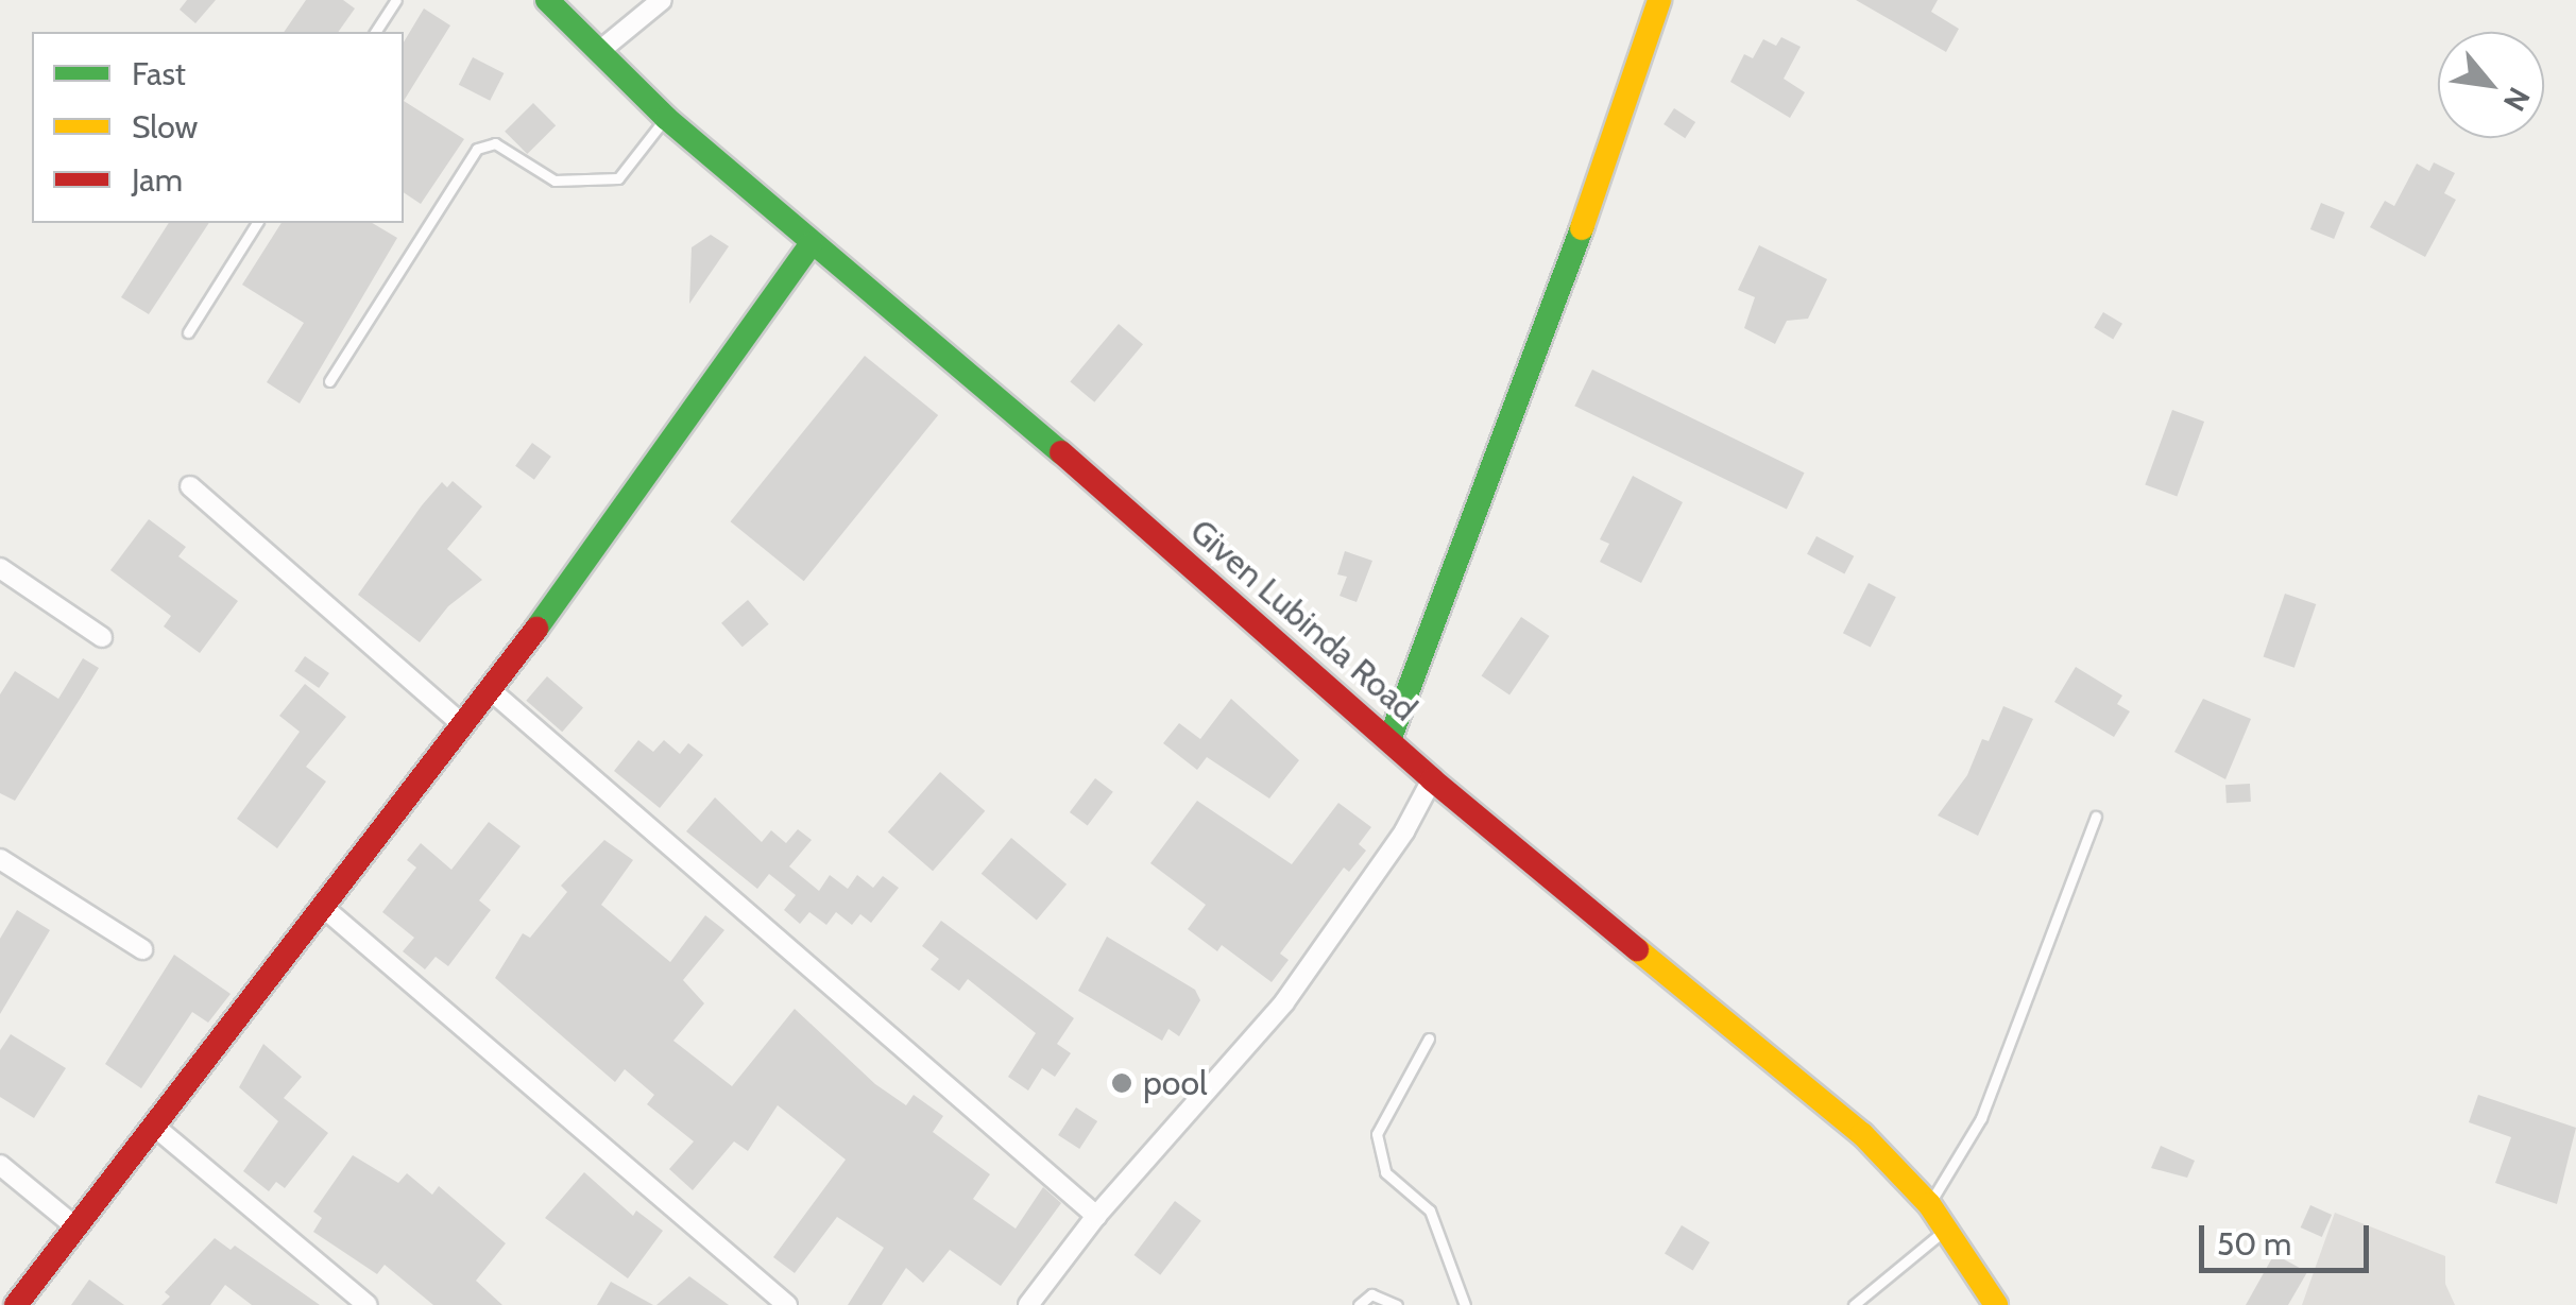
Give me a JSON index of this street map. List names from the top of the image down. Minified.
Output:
{"streets":{"street":["Given Lubinda Road"]},"places":["pool"],"legend":["Fast","Slow","Jam"],"scale_bar":"50 m","north":"bottom right"}
